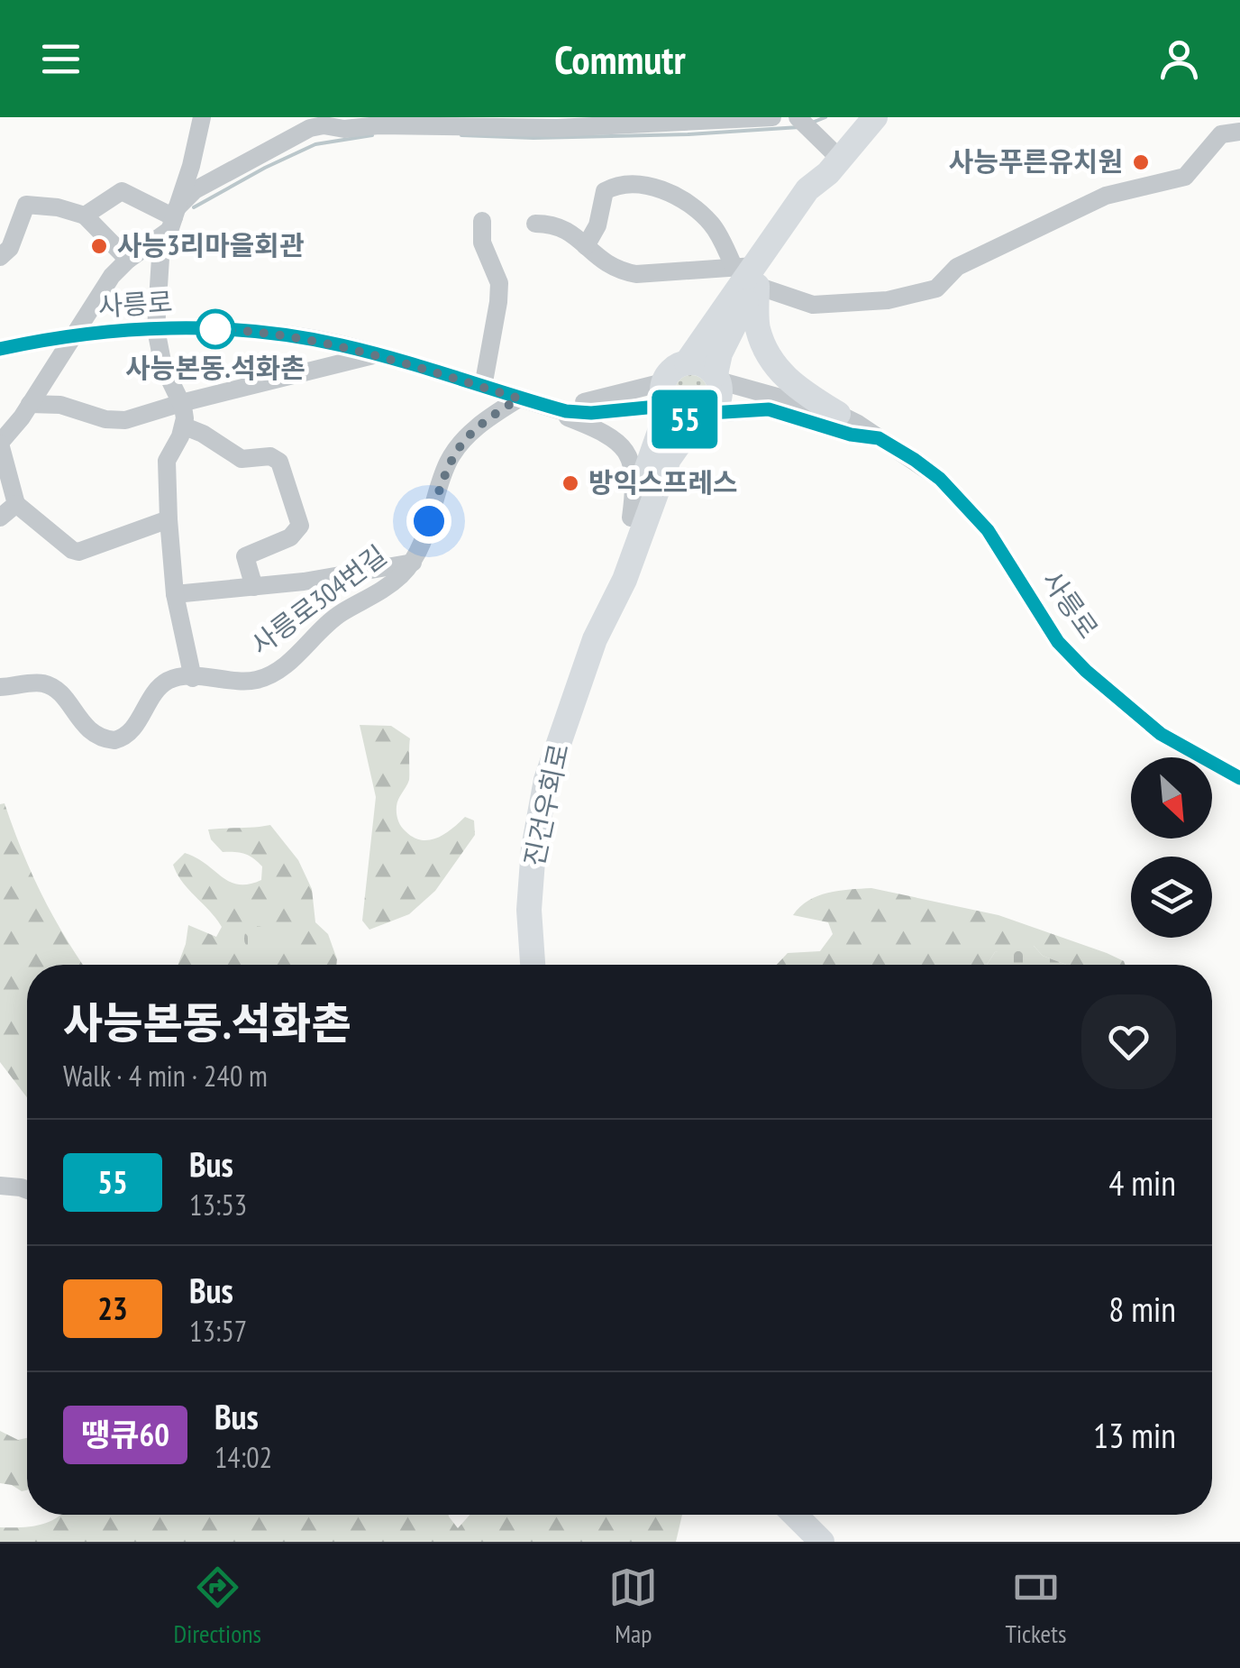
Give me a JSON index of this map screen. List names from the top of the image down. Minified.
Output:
{"streets":{"main road":["진건우회로"],"street":["사릉로","사릉로304번길"]},"crossings":[["사릉로","사릉로304번길"],["사릉로","진건우회로"]],"places":["사능푸른유치원","사능3리마을회관","사능본동.석화촌","방익스프레스"],"lines":["bus line 55"],"north":"bottom right","page":{"header":"Commutr","on_map":"55","heading":["사능본동.석화촌","Walk · 4 min · 240 m"],"list":[{"mark":"55","name":"Bus","note":"13:53","value":"4 min"},{"mark":"23","name":"Bus","note":"13:57","value":"8 min"},{"mark":"땡큐60","name":"Bus","note":"14:02","value":"13 min"}],"tabs":["Directions","Map","Tickets"]}}
